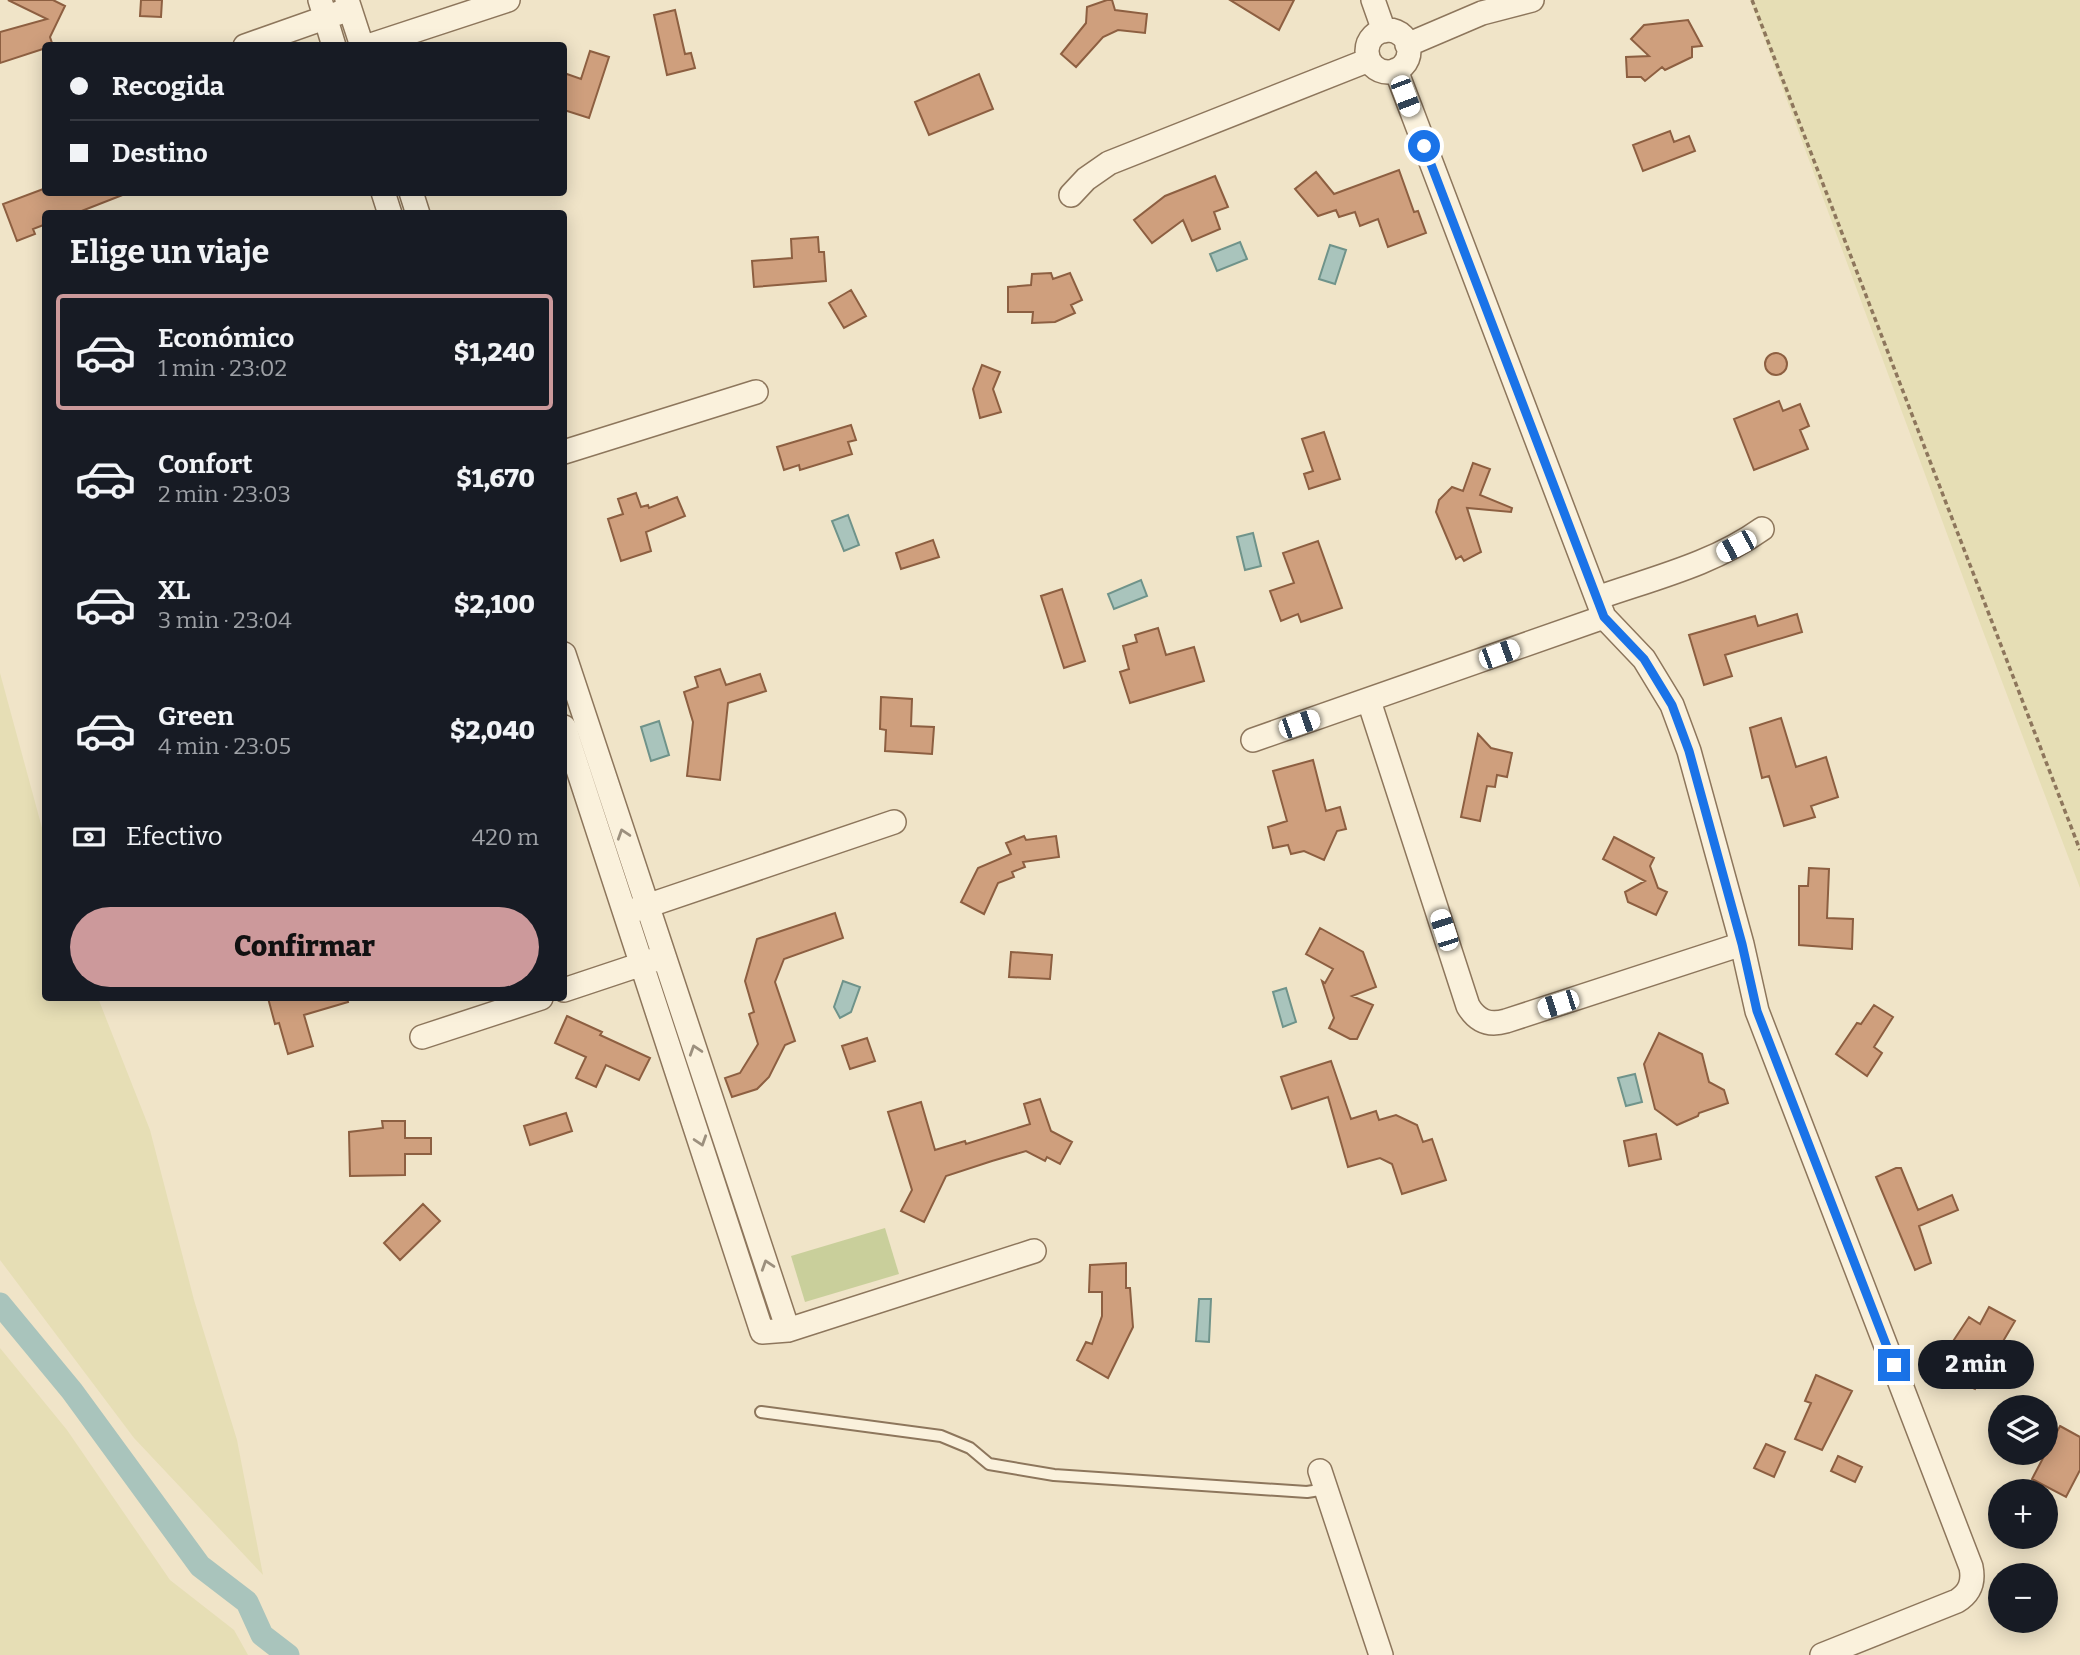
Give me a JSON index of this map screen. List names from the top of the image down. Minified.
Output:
{"page":{"banner":["Recogida","Destino"],"heading":"Elige un viaje","list":[{"name":"Económico","note":"1 min · 23:02","value":"$1,240"},{"name":"Confort","note":"2 min · 23:03","value":"$1,670"},{"name":"XL","note":"3 min · 23:04","value":"$2,100"},{"name":"Green","note":"4 min · 23:05","value":"$2,040"}],"pay":["Efectivo","420 m"],"buttons":"Confirmar","bubble":"2 min","map_buttons":["+","−"]}}
